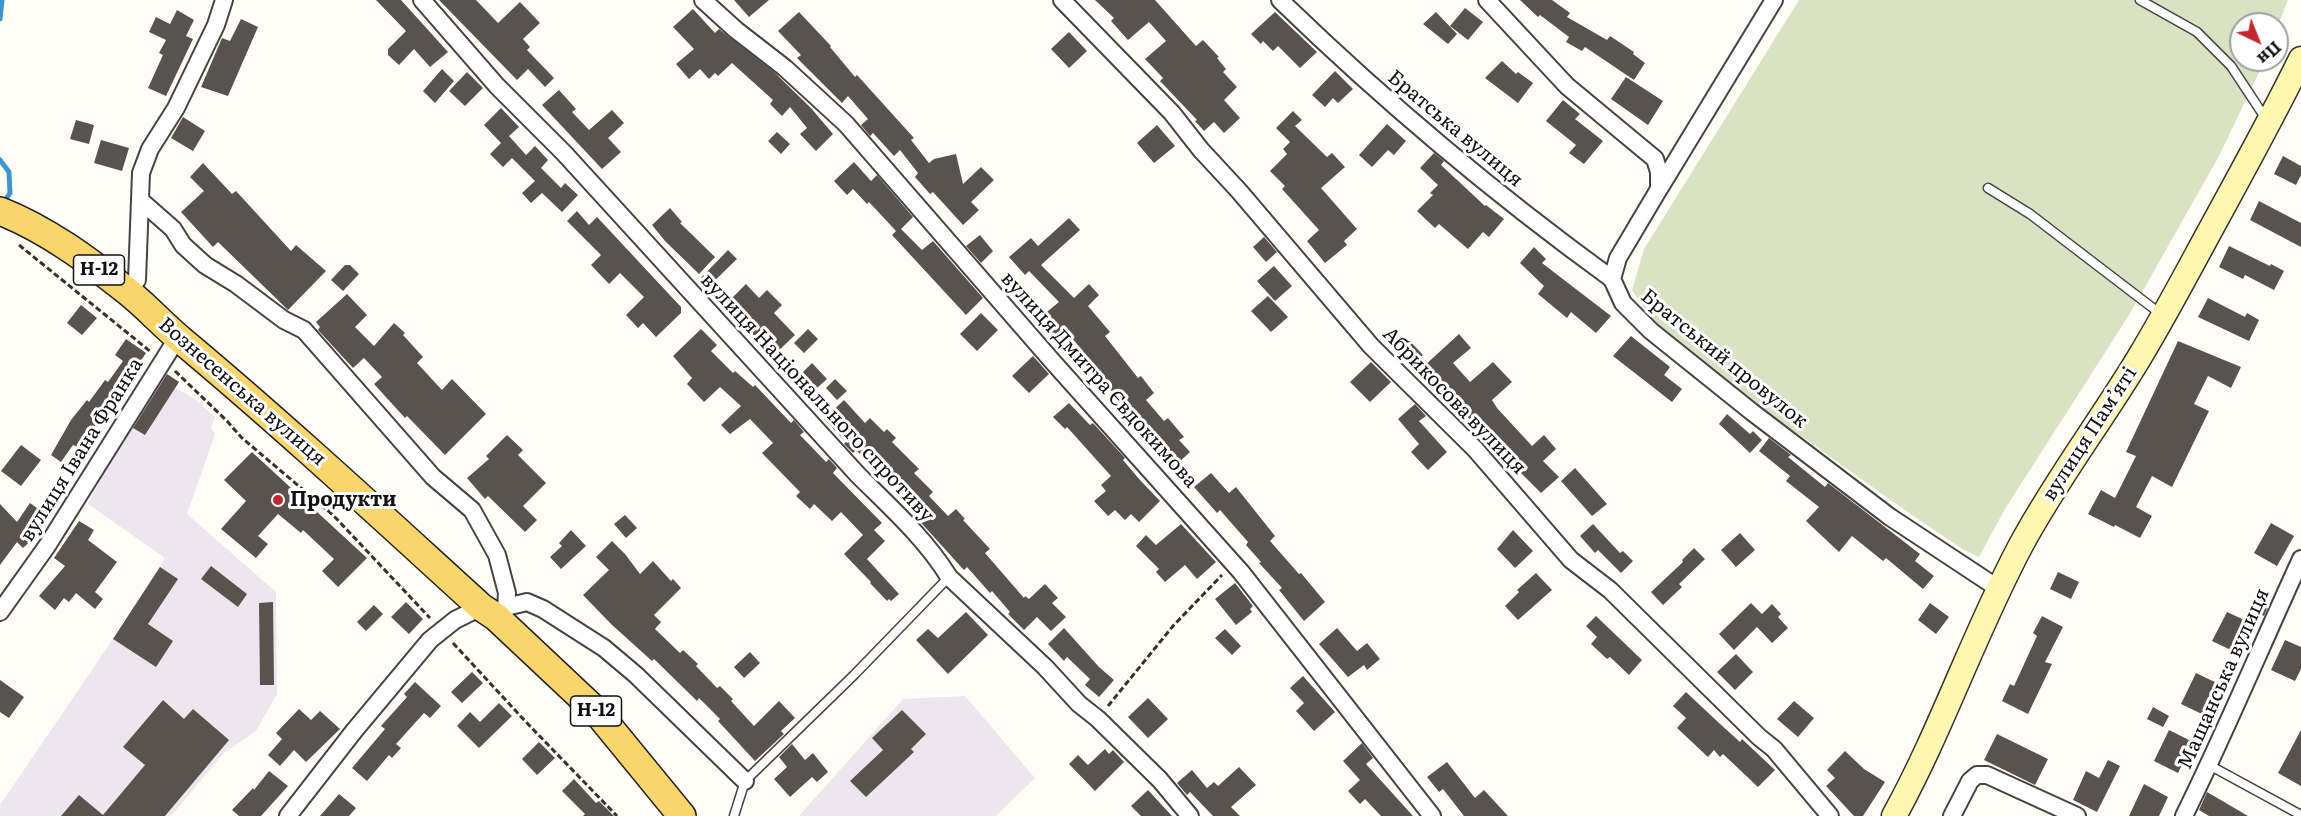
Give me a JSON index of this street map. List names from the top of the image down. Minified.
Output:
{"streets":{"main road":["Н-12","Вознесенська вулиця"],"street":["Братська вулиця","Братський провулок","вулиця Дмитра Євдокимова","вулиця Національного спротиву","Абрикосова вулиця","вулиця Памʼяті","вулиця Івана Франка","Мащанська вулиця"]},"crossings":[["Братська вулиця","Братський провулок"],["Братський провулок","вулиця Памʼяті"],["Вознесенська вулиця","вулиця Івана Франка"]],"places":["Продукти"],"north":"bottom right"}
